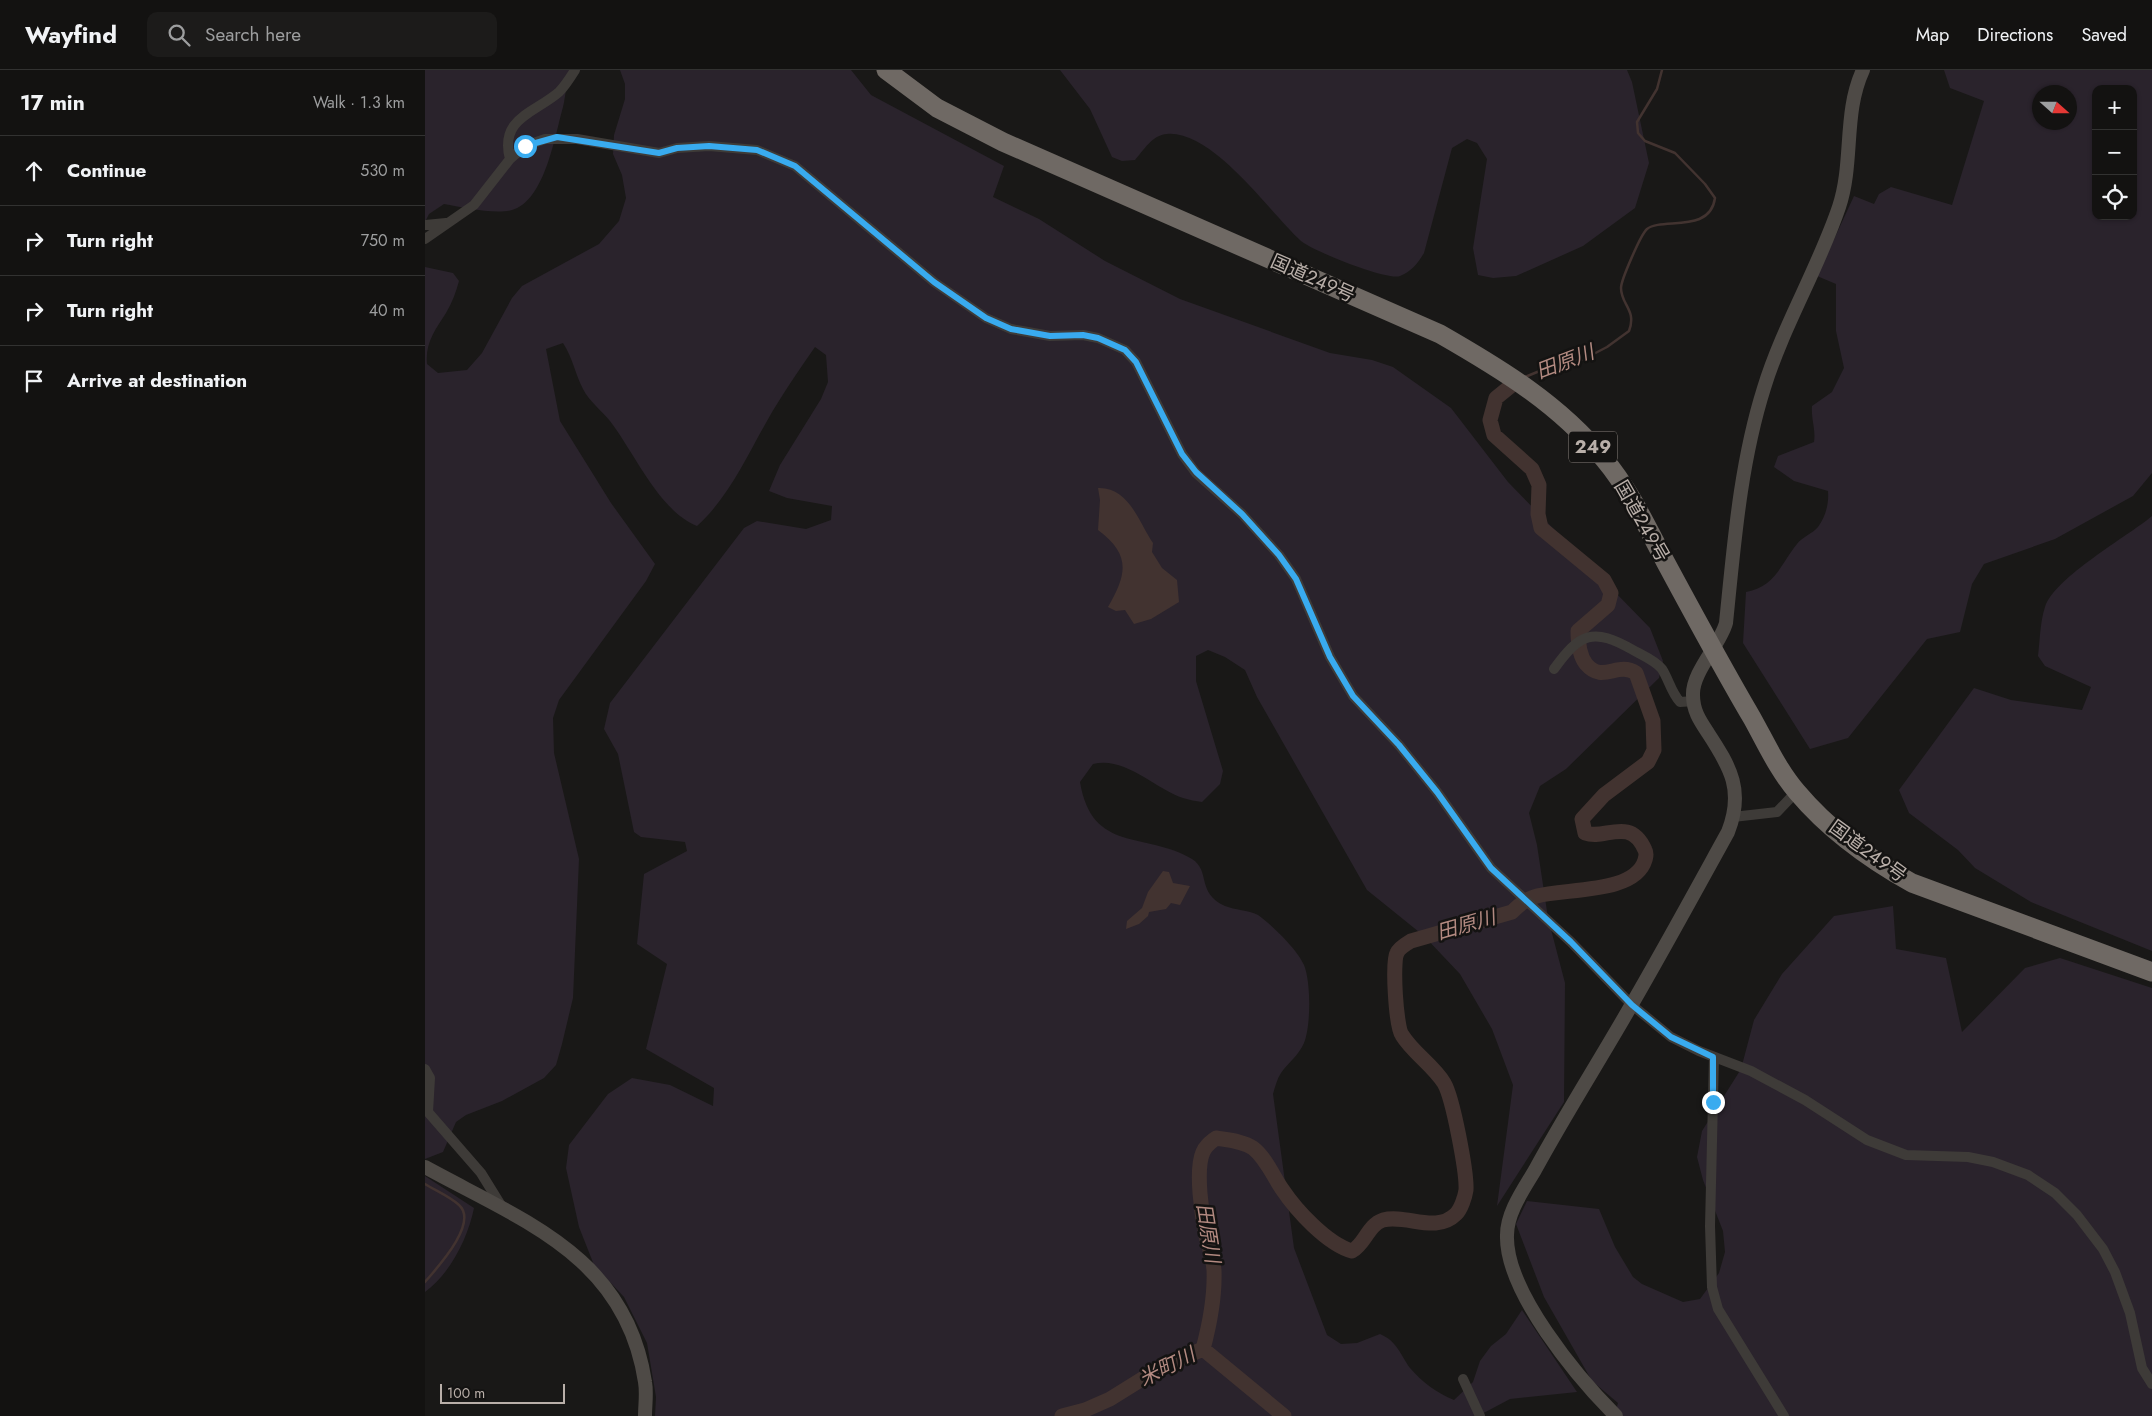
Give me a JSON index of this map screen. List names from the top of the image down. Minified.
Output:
{"streets":{"highway":["国道249号","249"]},"water":["田原川","米町川"],"scale_bar":"100 m","north":"right","page":{"header":"Wayfind","search":"Search here","nav":["Map","Directions","Saved"],"heading":["17 min","Walk · 1.3 km"],"map_buttons":["+","−"],"list":[["Continue","530 m"],["Turn right","750 m"],["Turn right","40 m"],"Arrive at destination"],"scale":"100 m"}}
